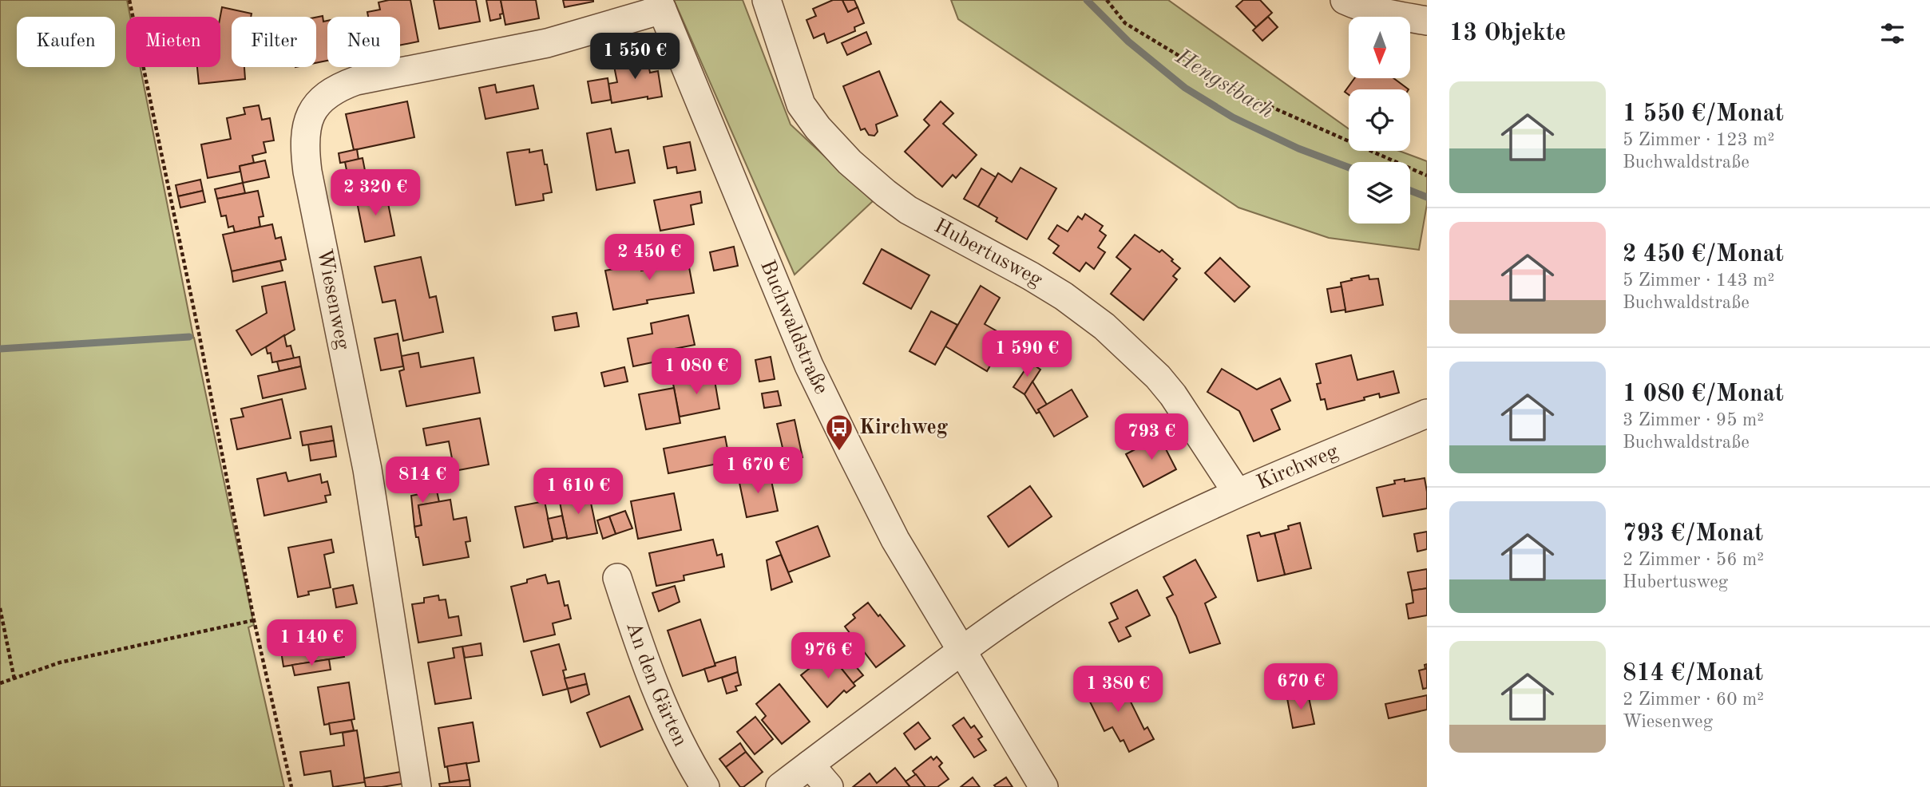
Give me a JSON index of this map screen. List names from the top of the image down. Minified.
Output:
{"streets":{"street":["Hubertusweg","Wiesenweg","Buchwaldstraße","Kirchweg","An den Gärten"]},"crossings":[["Hubertusweg","Kirchweg"],["Wiesenweg","Buchwaldstraße"],["Buchwaldstraße","Kirchweg"]],"water":["Hengstbach"],"places":{"bus stop":["Kirchweg"]},"north":"bottom","page":{"heading":"13 Objekte","chip":["Kaufen","Mieten","Filter","Neu"],"price":["1 550 €","2 320 €","2 450 €","1 590 €","1 080 €","793 €","1 670 €","814 €","1 610 €","1 140 €","976 €","670 €","1 380 €"],"list":[{"name":"1 550 €/Monat","note":"5 Zimmer · 123 m² · Buchwaldstraße"},{"name":"2 450 €/Monat","note":"5 Zimmer · 143 m² · Buchwaldstraße"},{"name":"1 080 €/Monat","note":"3 Zimmer · 95 m² · Buchwaldstraße"},{"name":"793 €/Monat","note":"2 Zimmer · 56 m² · Hubertusweg"},{"name":"814 €/Monat","note":"2 Zimmer · 60 m² · Wiesenweg"}]}}
